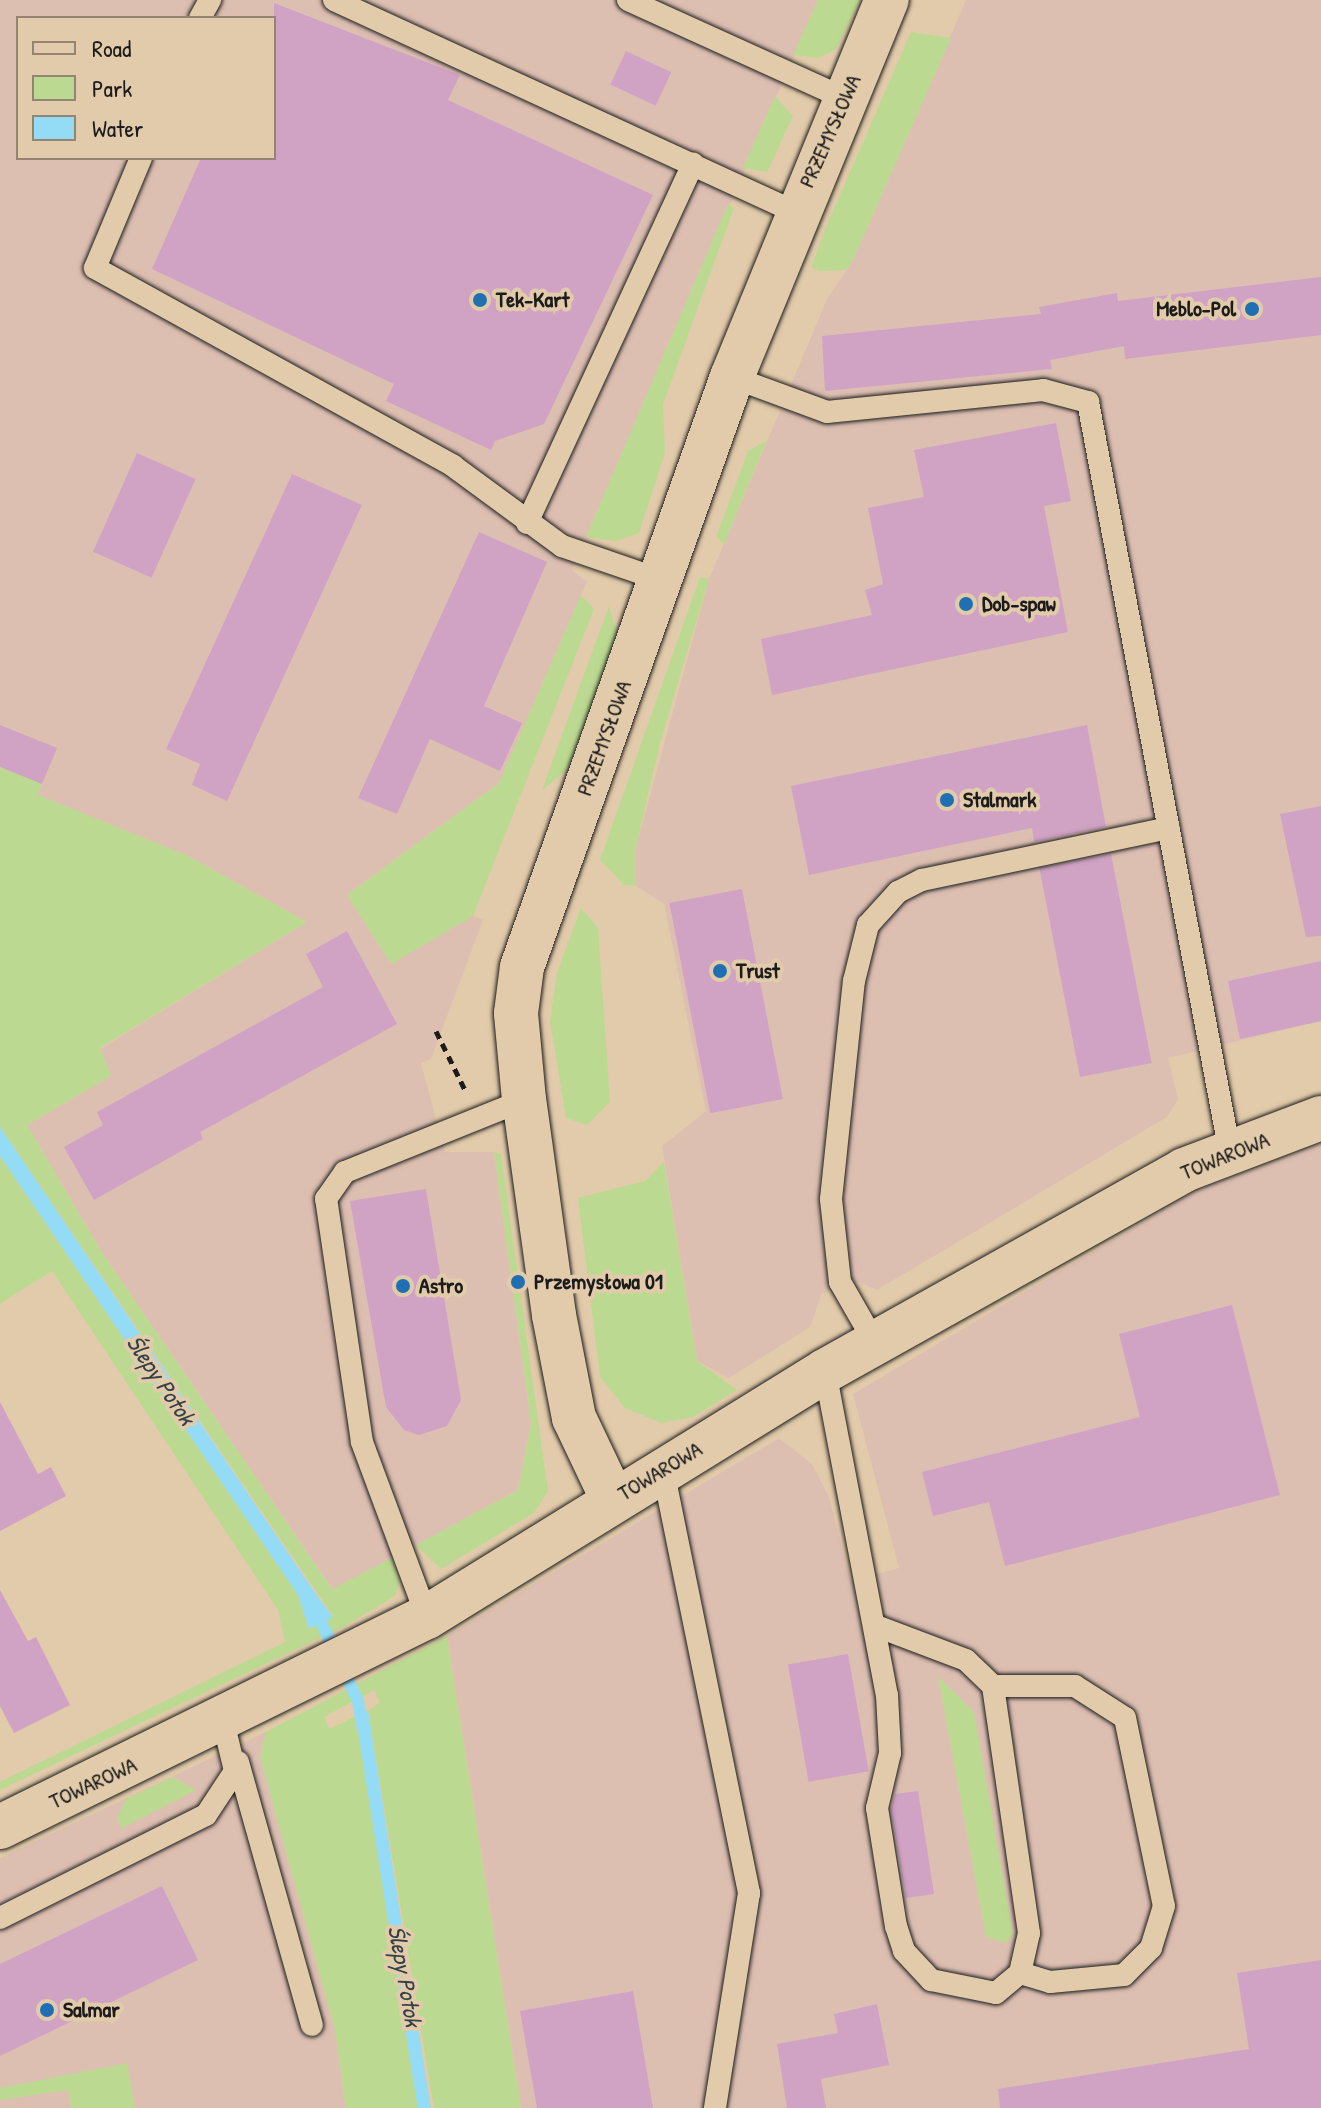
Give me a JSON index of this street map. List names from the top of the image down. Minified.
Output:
{"streets":{"street":["PRZEMYSŁOWA","TOWAROWA"]},"crossings":[["PRZEMYSŁOWA","TOWAROWA"]],"water":["Ślepy Potok"],"places":["Tek-Kart","Meblo-Pol","Dob-spaw","Stalmark","Trust","Przemysłowa 01","Astro","Salmar"],"legend":["Road","Park","Water"]}
